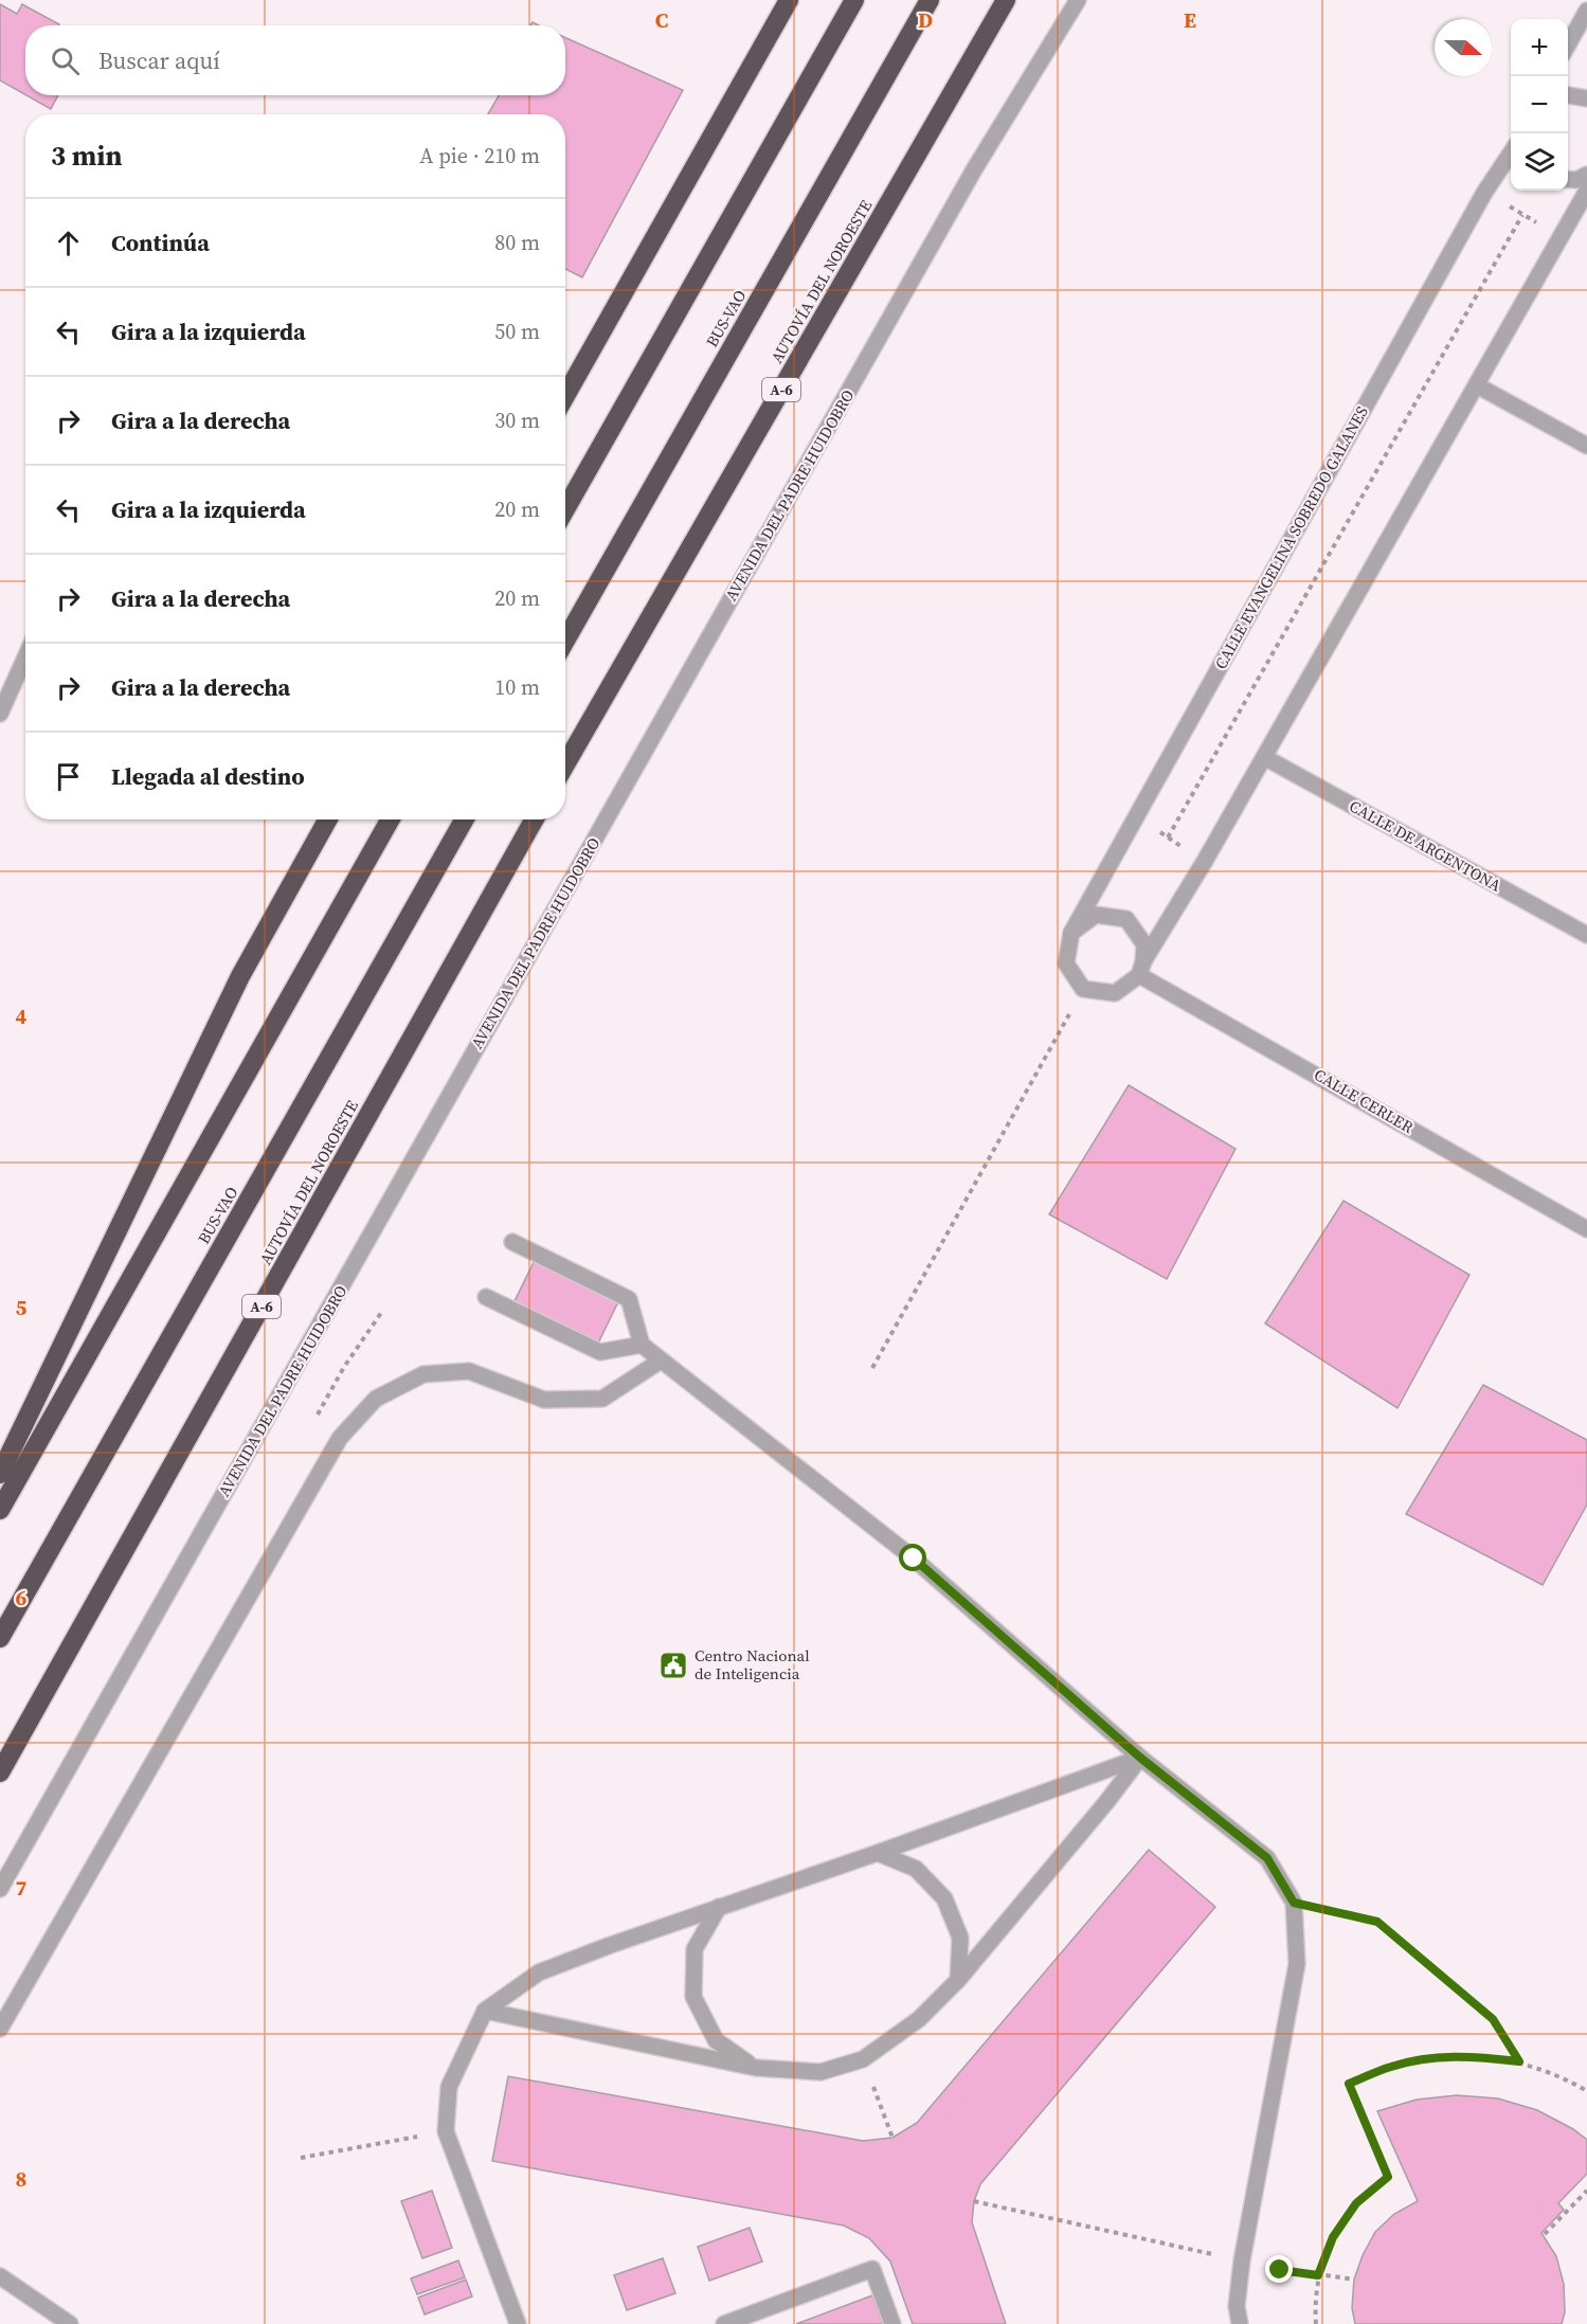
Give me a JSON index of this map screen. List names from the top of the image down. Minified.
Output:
{"streets":{"highway":["AUTOVÍA DEL NOROESTE","BUS-VAO","A-6"],"street":["AVENIDA DEL PADRE HUIDOBRO","CALLE EVANGELINA SOBREDO GALANES","CALLE DE ARGENTONA","CALLE CERLER"]},"crossings":[["CALLE EVANGELINA SOBREDO GALANES","CALLE CERLER"]],"places":{"public building":["Centro Nacional de Inteligencia"]},"north":"right","page":{"map_buttons":["+","−"],"search":"Buscar aquí","heading":["3 min","A pie · 210 m"],"list":[["Continúa","80 m"],["Gira a la izquierda","50 m"],["Gira a la derecha","30 m"],["Gira a la izquierda","20 m"],["Gira a la derecha","20 m"],["Gira a la derecha","10 m"],"Llegada al destino"]},"grid":{"columns":["C","D","E"],"rows":["4","5","6","7","8"]}}
